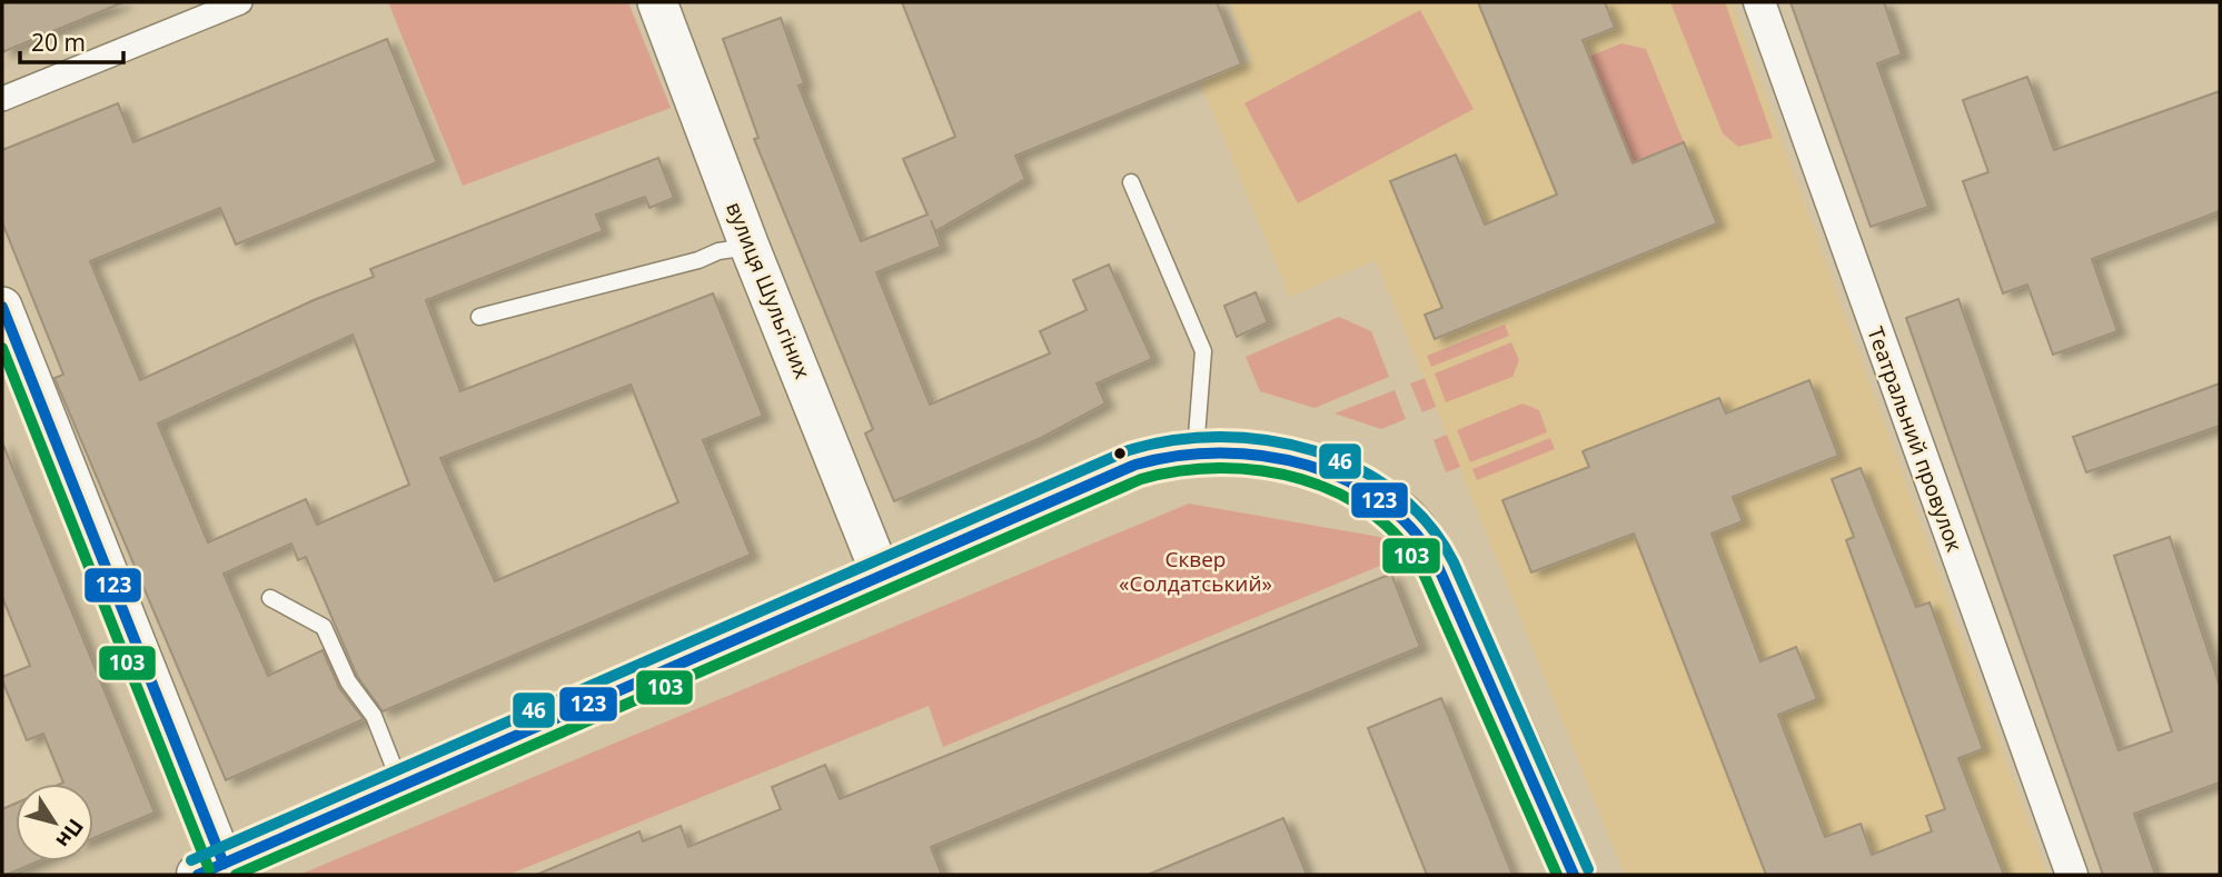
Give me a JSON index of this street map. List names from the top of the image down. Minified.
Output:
{"streets":{"street":["вулиця Шульгіних","Театральний провулок"]},"parks":["Сквер «Солдатський»"],"lines":["transit line 123","transit line 103","transit line 46"],"scale_bar":"20 m","north":"bottom right"}
